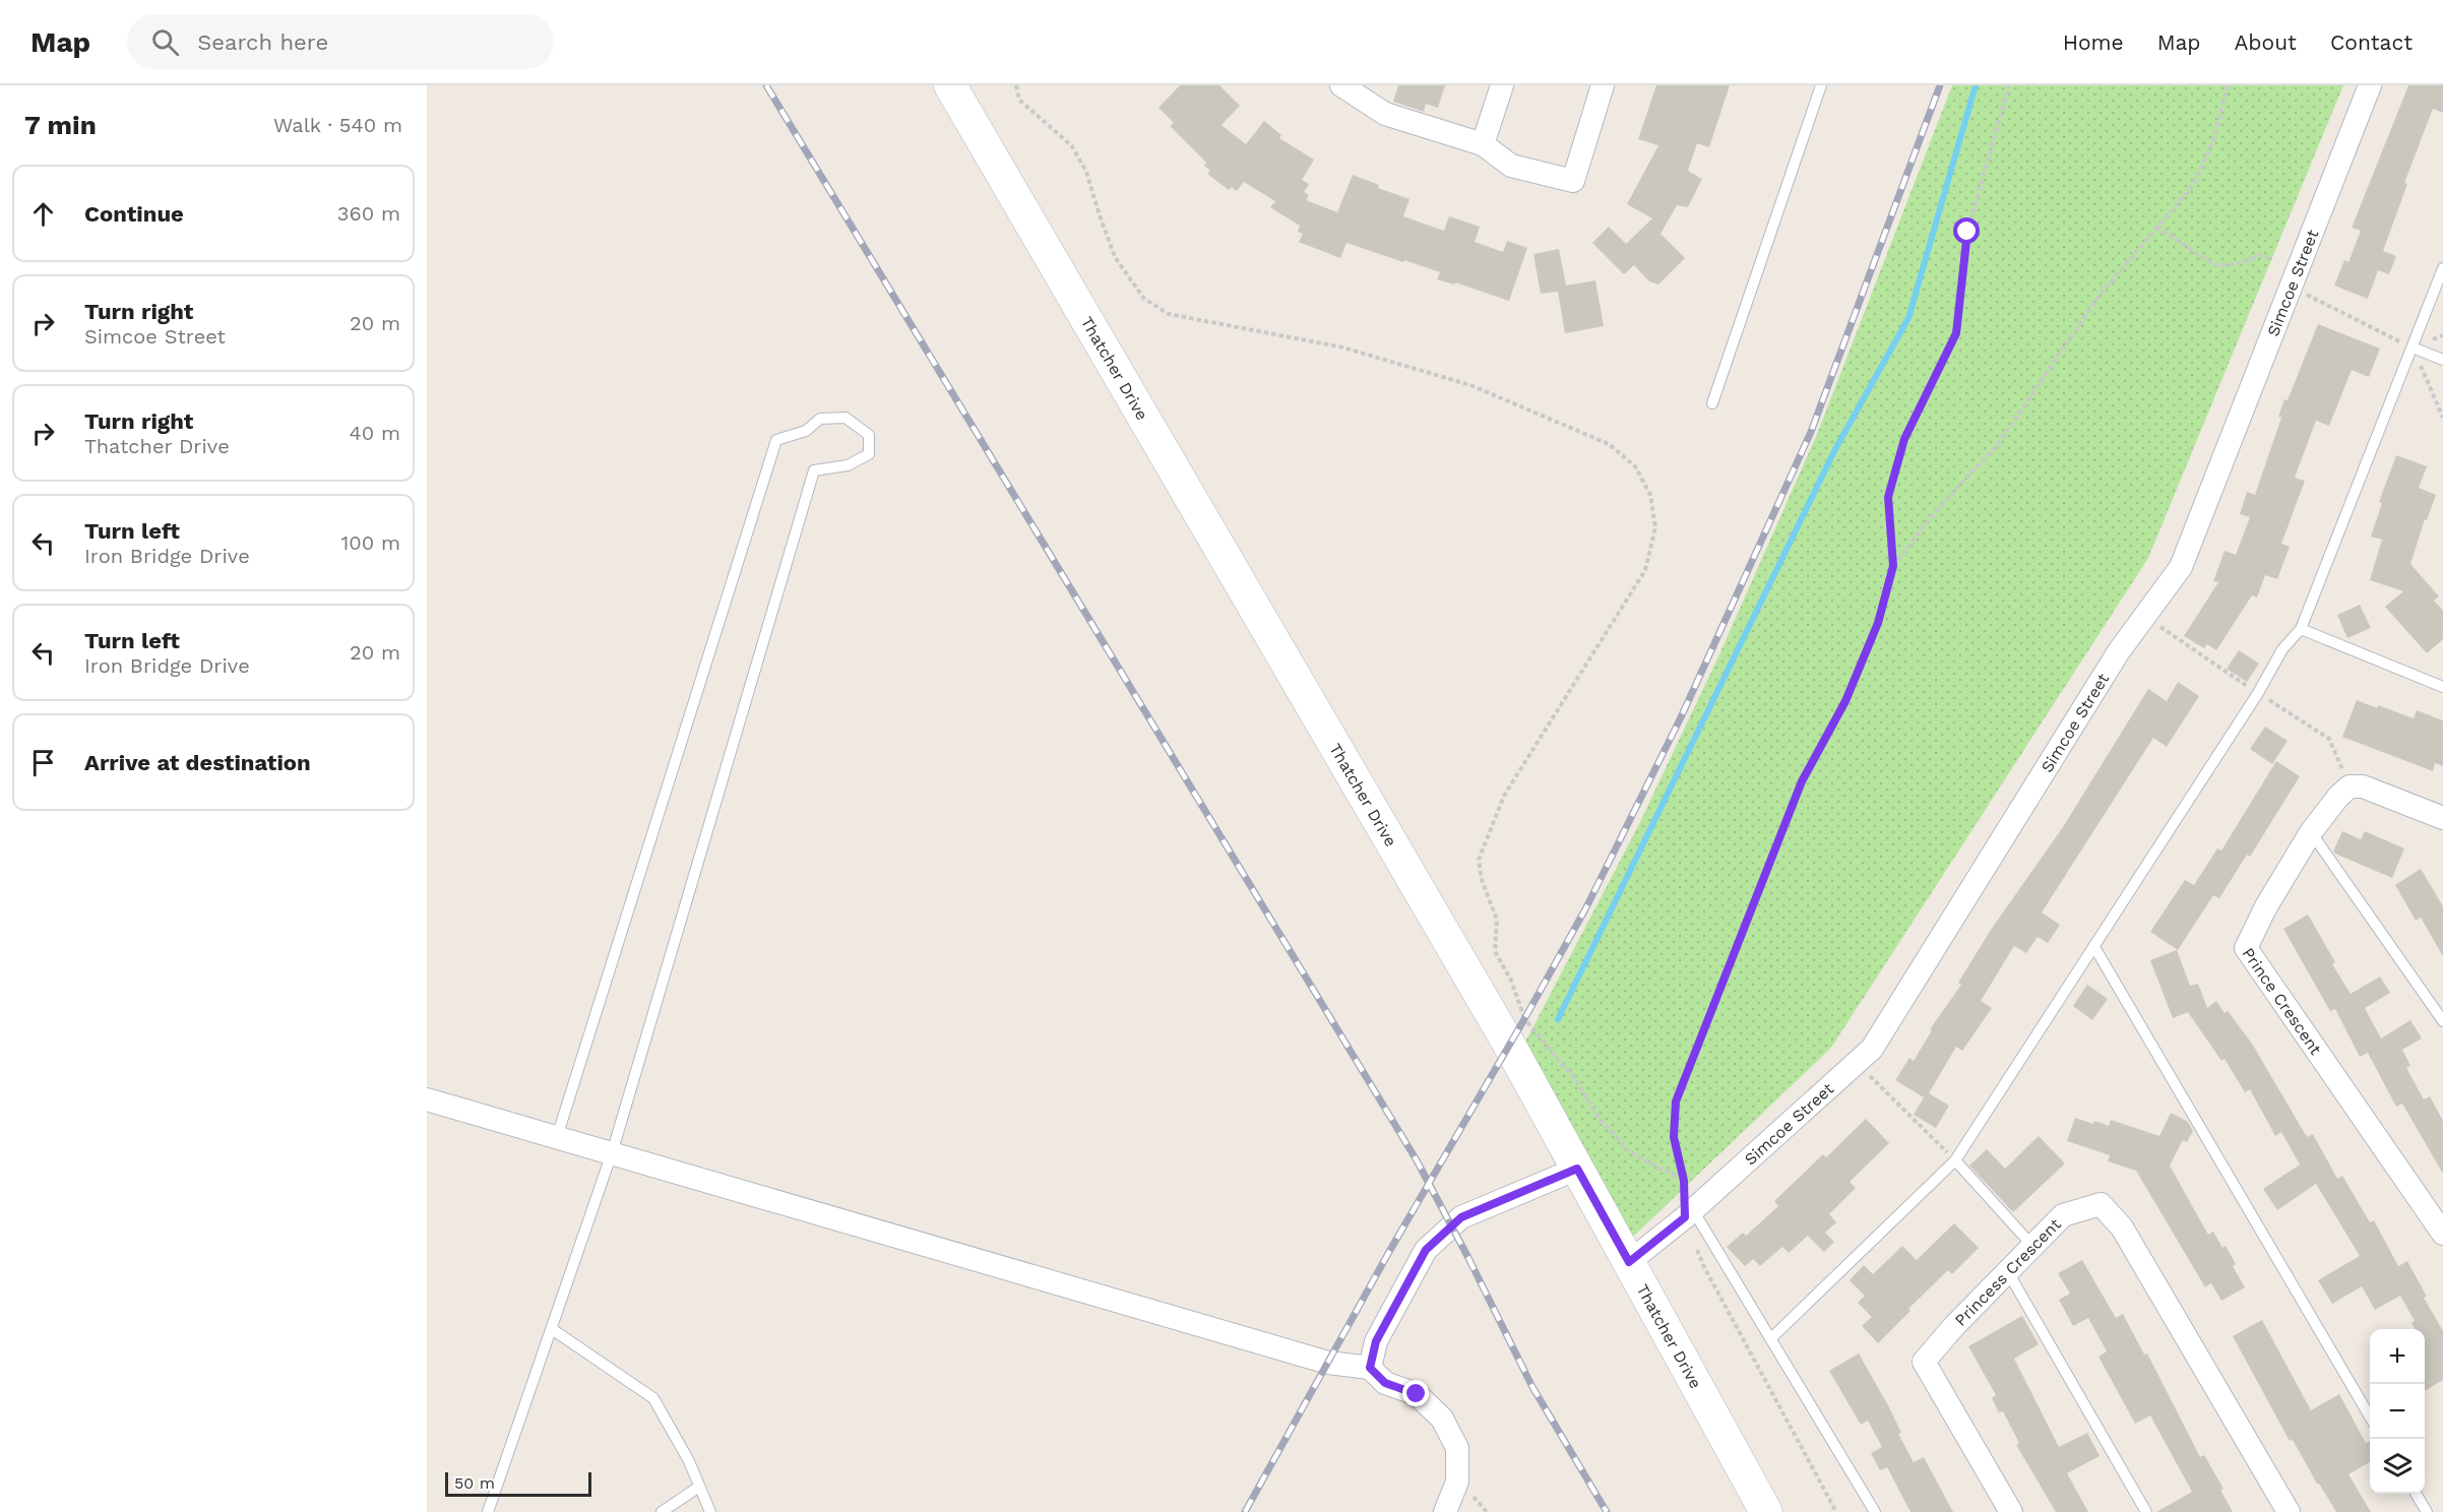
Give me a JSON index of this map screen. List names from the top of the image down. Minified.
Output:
{"streets":{"main road":["Thatcher Drive"],"street":["Simcoe Street","Prince Crescent","Princess Crescent"]},"crossings":[["Simcoe Street","Thatcher Drive"]],"scale_bar":"50 m","page":{"header":"Map","search":"Search here","nav":["Home","Map","About","Contact"],"heading":["7 min","Walk · 540 m"],"list":[["Continue","360 m"],["Turn right","Simcoe Street","20 m"],["Turn right","Thatcher Drive","40 m"],["Turn left","Iron Bridge Drive","100 m"],["Turn left","Iron Bridge Drive","20 m"],"Arrive at destination"],"map_buttons":["+","−"],"scale":"50 m"}}
